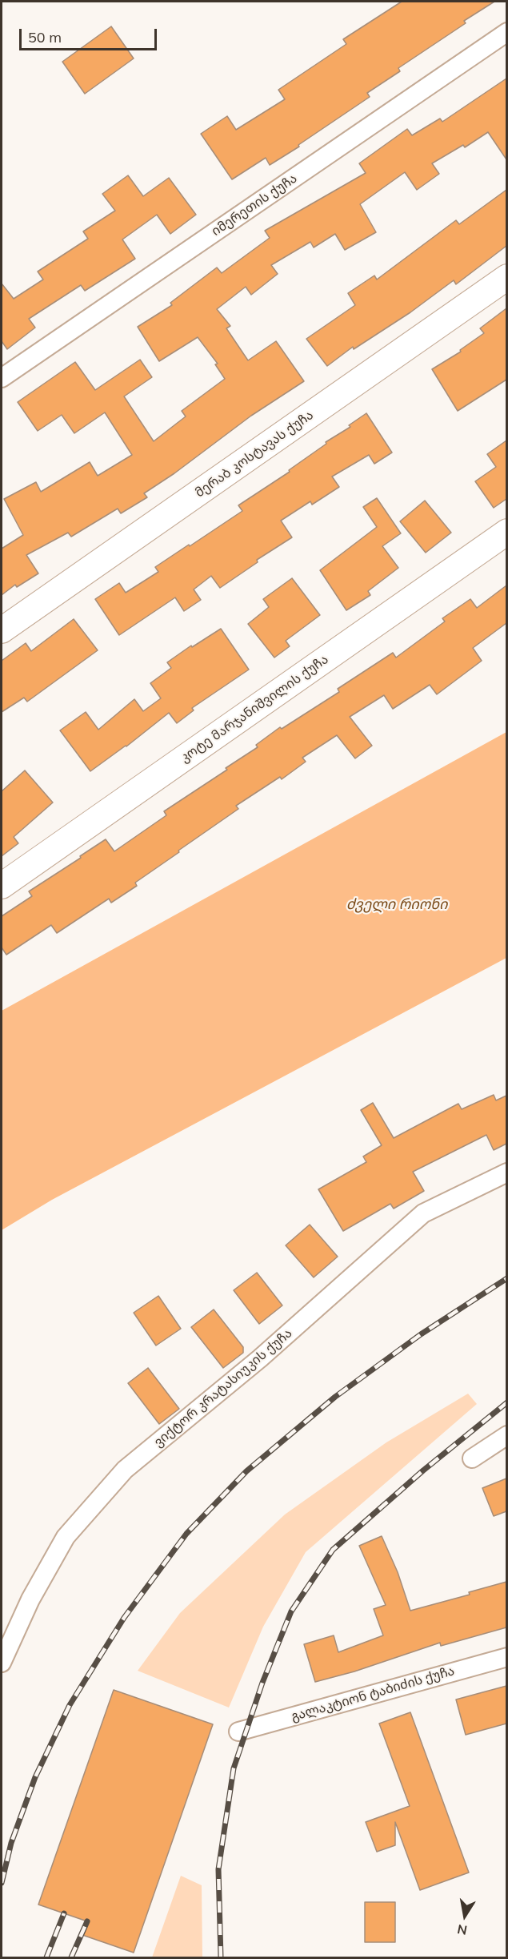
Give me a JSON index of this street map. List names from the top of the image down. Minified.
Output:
{"streets":{"street":["იმერეთის ქუჩა","მერაბ კოსტავას ქუჩა","კოტე მარჯანიშვილის ქუჩა","ვიქტორ კრატასიუკის ქუჩა","გალაკტიონ ტაბიძის ქუჩა"]},"water":["ძველი რიონი"],"scale_bar":"50 m","north":"bottom"}
